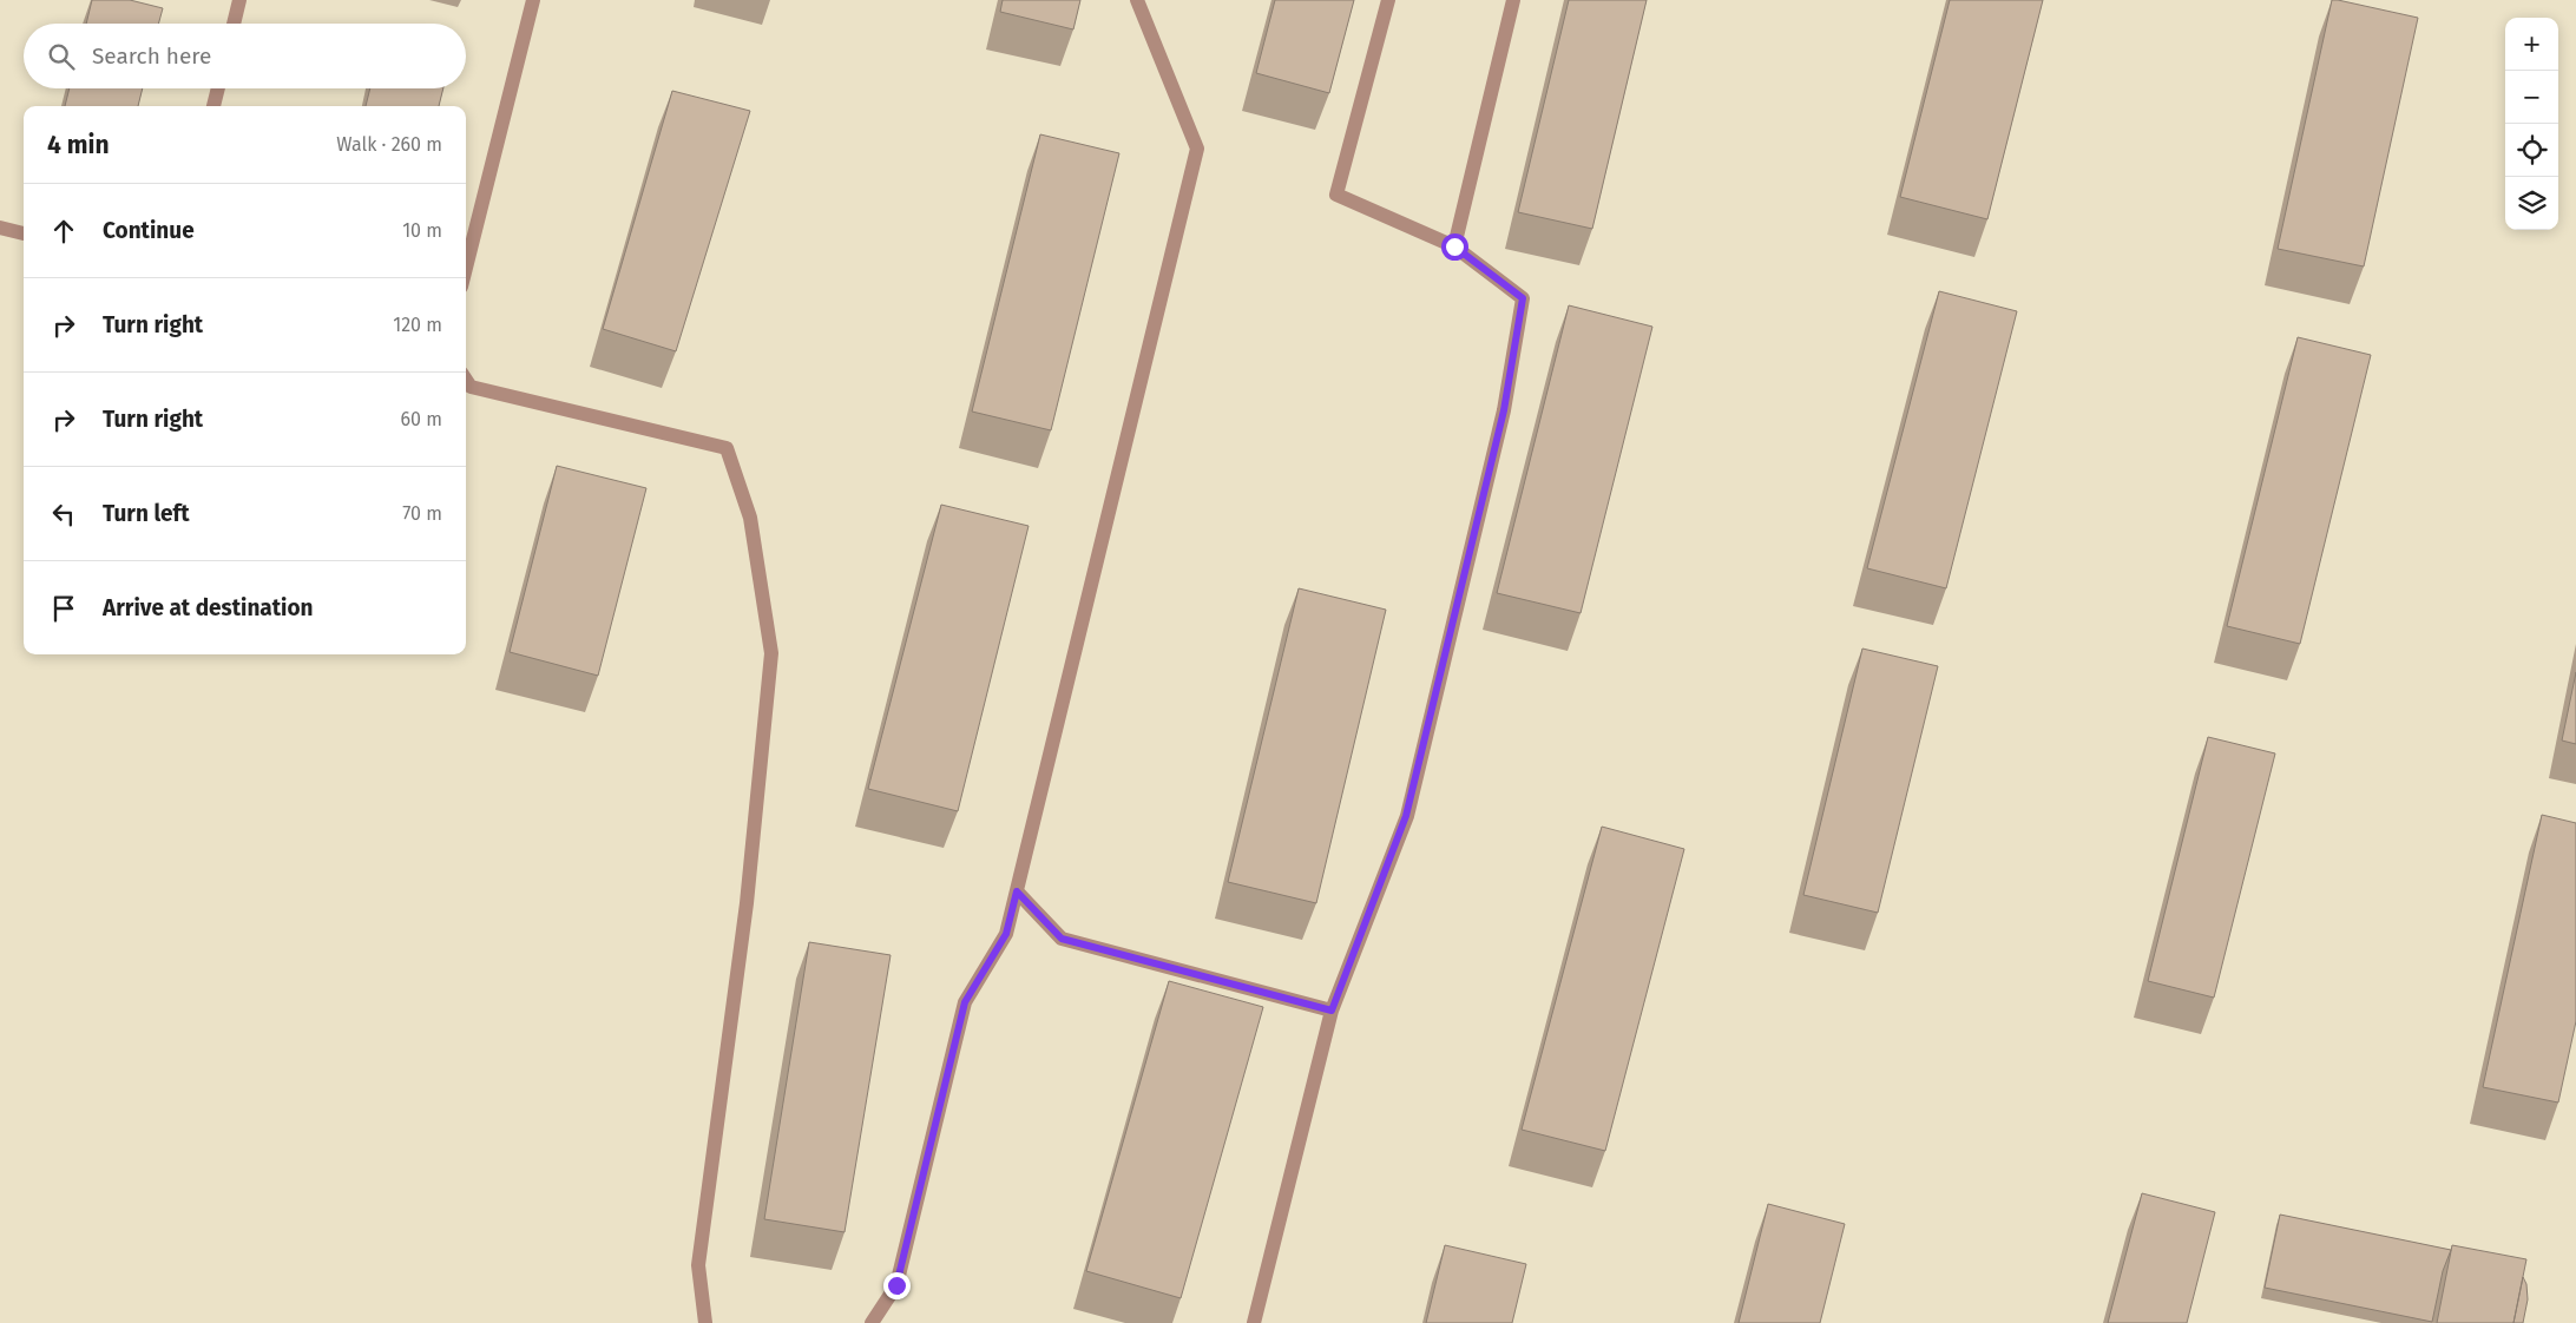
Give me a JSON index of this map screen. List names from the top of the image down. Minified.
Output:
{"page":{"map_buttons":["+","−"],"search":"Search here","heading":["4 min","Walk · 260 m"],"list":[["Continue","10 m"],["Turn right","120 m"],["Turn right","60 m"],["Turn left","70 m"],"Arrive at destination"]}}
